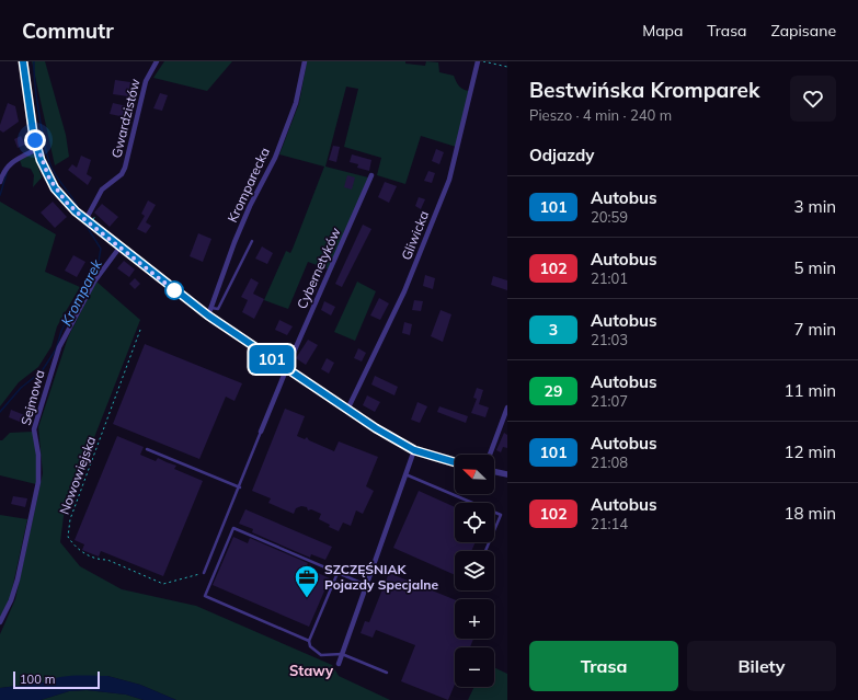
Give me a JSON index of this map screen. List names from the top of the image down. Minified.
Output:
{"streets":{"street":["Gwardzistów","Kromparecka","Gliwicka","Cybernetyków","Sejmowa"],"path":["Nowowiejska"]},"districts":["Stawy"],"water":["Kromparek"],"places":{"office":["SZCZĘŚNIAK Pojazdy Specjalne"]},"lines":["bus line 101"],"scale_bar":"100 m","north":"top left","page":{"header":"Commutr","nav":["Mapa","Trasa","Zapisane"],"on_map":"101","heading":[["Bestwińska Kromparek","Pieszo · 4 min · 240 m"],"Odjazdy"],"list":[{"mark":"101","name":"Autobus","note":"20:59","value":"3 min"},{"mark":"102","name":"Autobus","note":"21:01","value":"5 min"},{"mark":"3","name":"Autobus","note":"21:03","value":"7 min"},{"mark":"29","name":"Autobus","note":"21:07","value":"11 min"},{"mark":"101","name":"Autobus","note":"21:08","value":"12 min"},{"mark":"102","name":"Autobus","note":"21:14","value":"18 min"}],"map_buttons":["+","−"],"buttons":["Trasa","Bilety"],"scale":"100 m"}}
